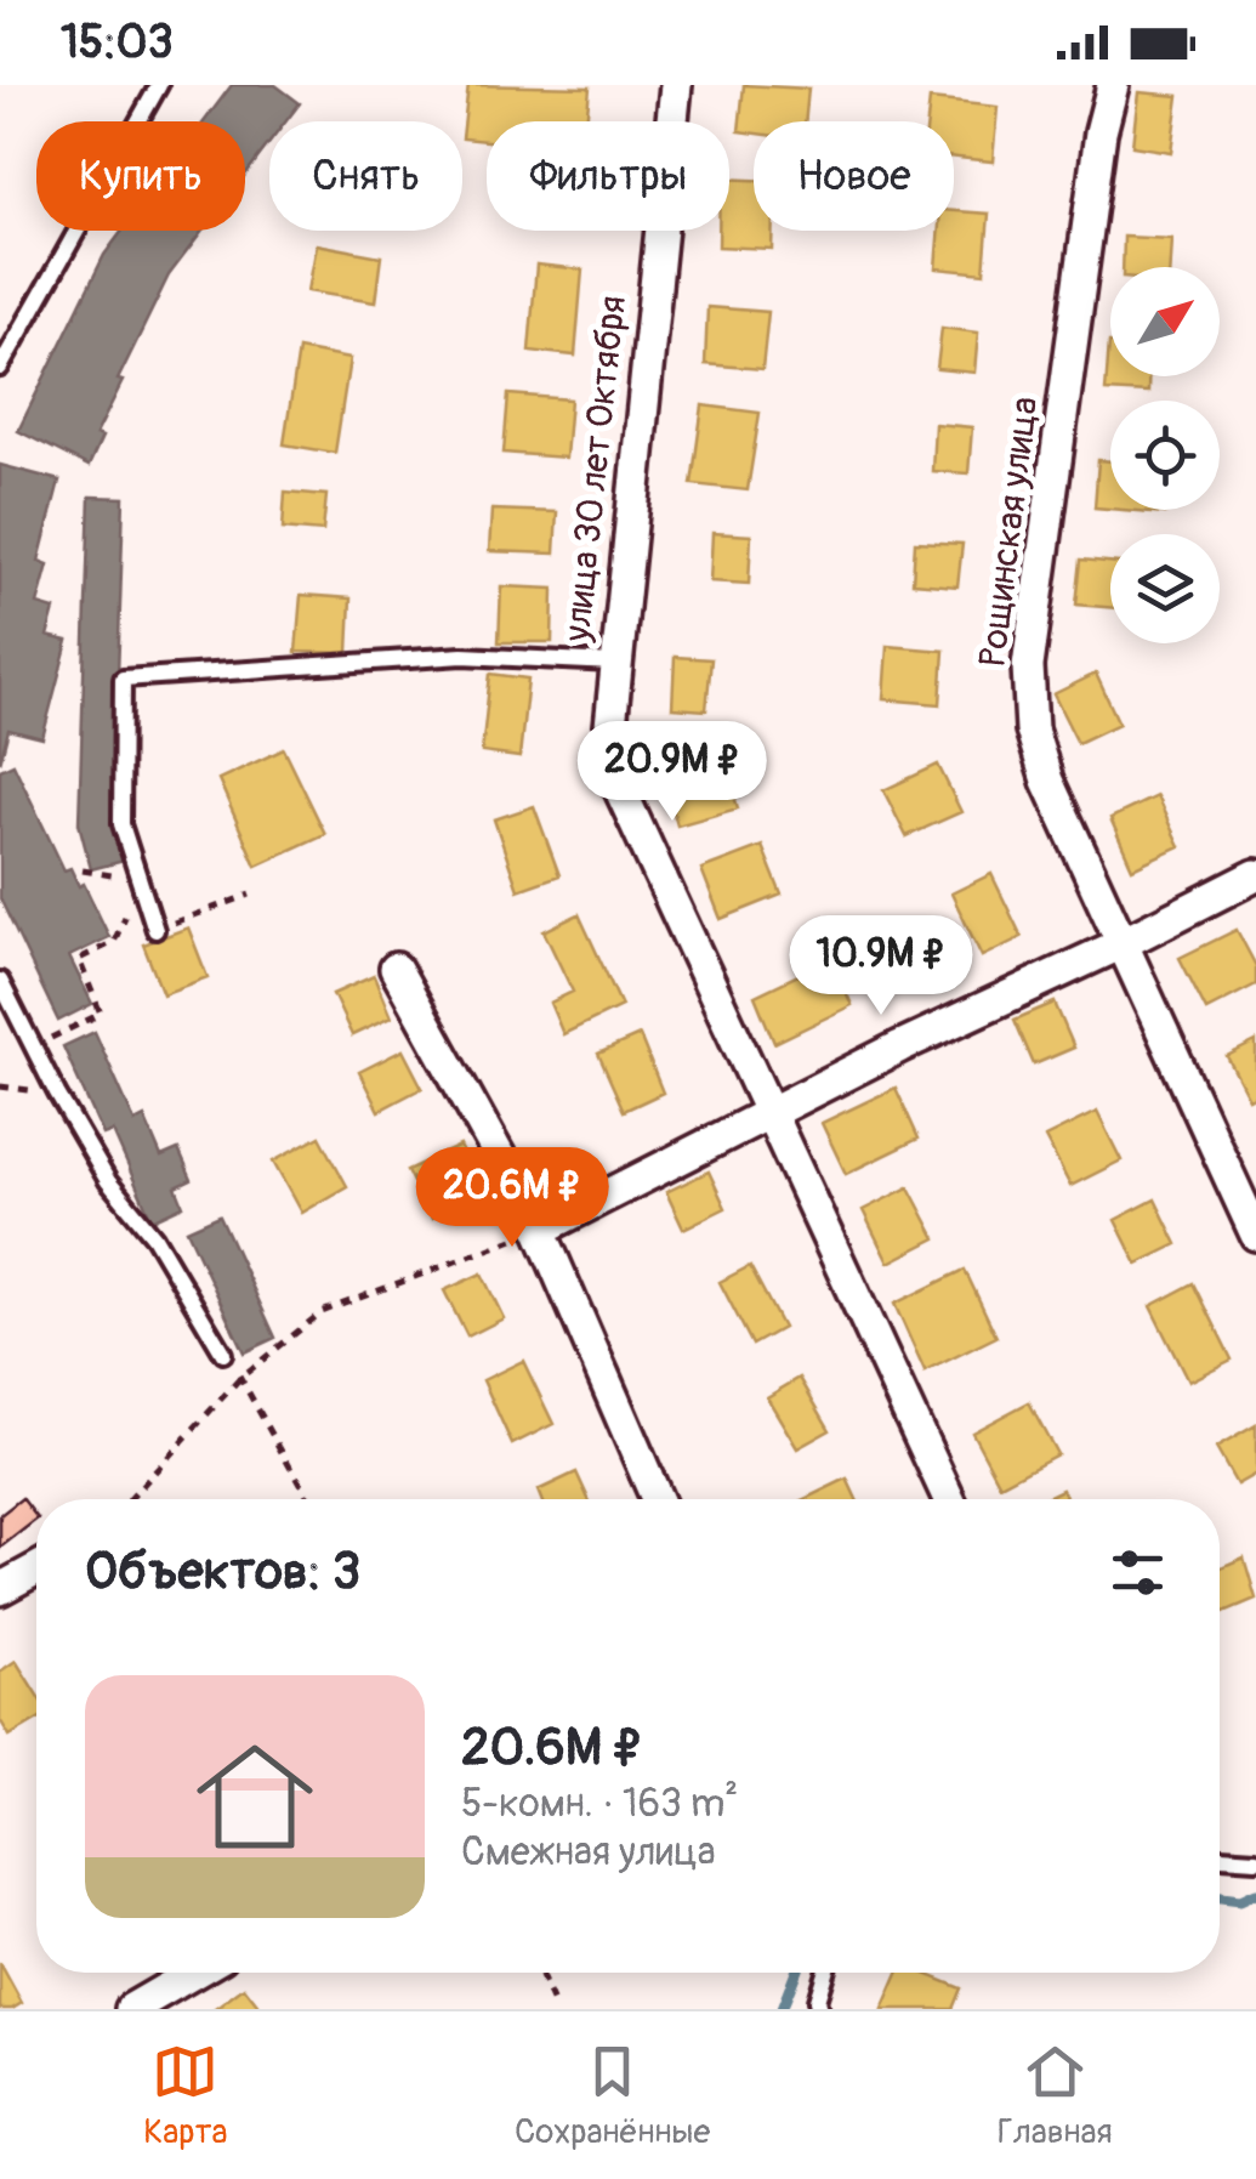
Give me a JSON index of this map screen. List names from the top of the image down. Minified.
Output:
{"streets":{"street":["улица 30 лет Октября","Рощинская улица"]},"north":"top right","page":{"status":"15:03","chip":["Купить","Снять","Фильтры","Новое"],"price":["20.9M ₽","10.9M ₽","20.6M ₽"],"heading":"Объектов: 3","list":[{"name":"20.6M ₽","note":"5-комн. · 163 m² · Смежная улица"}],"tabs":["Карта","Сохранённые","Главная"]}}
